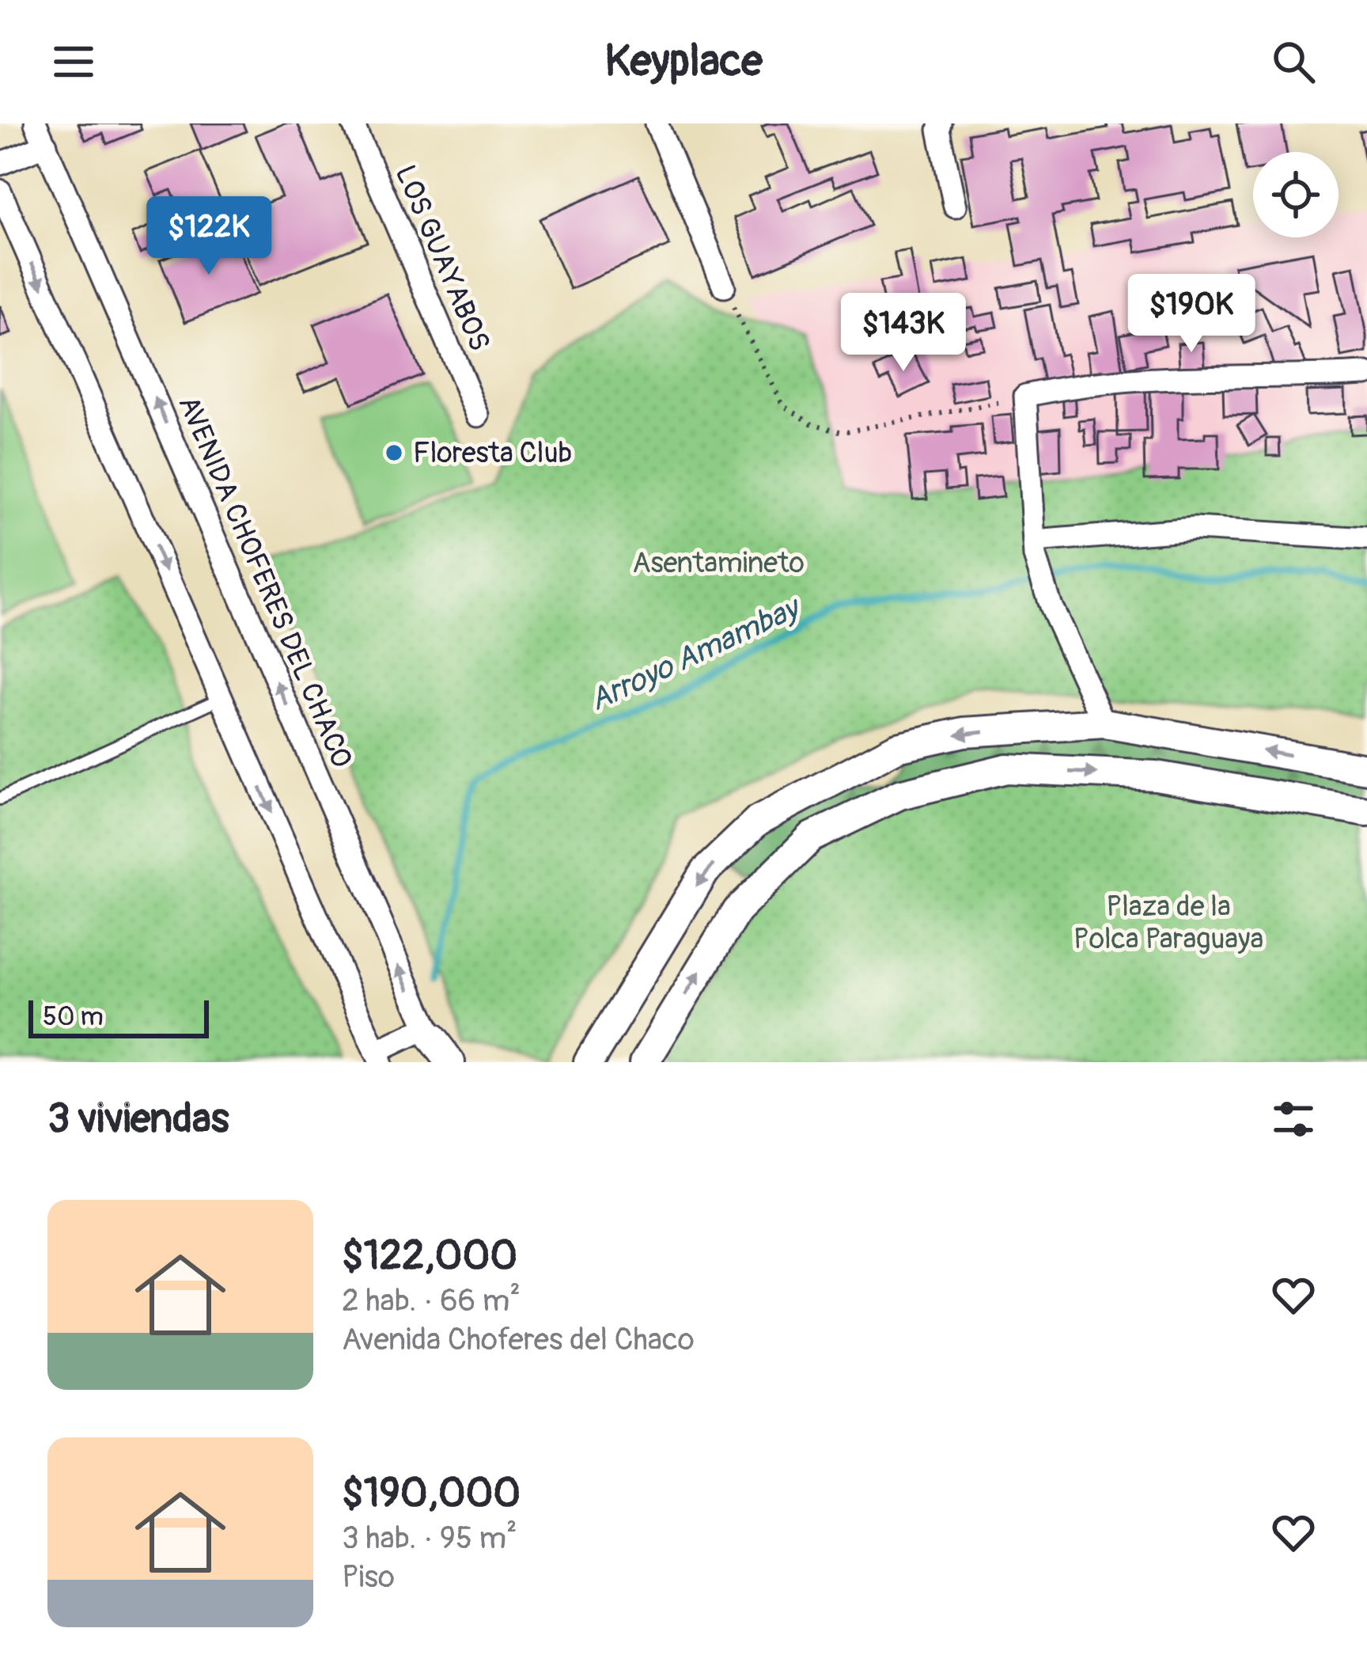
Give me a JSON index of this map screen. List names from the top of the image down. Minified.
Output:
{"streets":{"street":["LOS GUAYABOS","AVENIDA CHOFERES DEL CHACO"]},"water":["Arroyo Amambay"],"parks":["Asentamineto","Plaza de la Polca Paraguaya"],"places":["Floresta Club"],"scale_bar":"50 m","page":{"header":"Keyplace","price":["$122K","$190K","$143K"],"scale":"50 m","heading":"3 viviendas","list":[{"name":"$122,000","note":"2 hab. · 66 m² · Avenida Choferes del Chaco"},{"name":"$190,000","note":"3 hab. · 95 m² · Piso"}]}}
